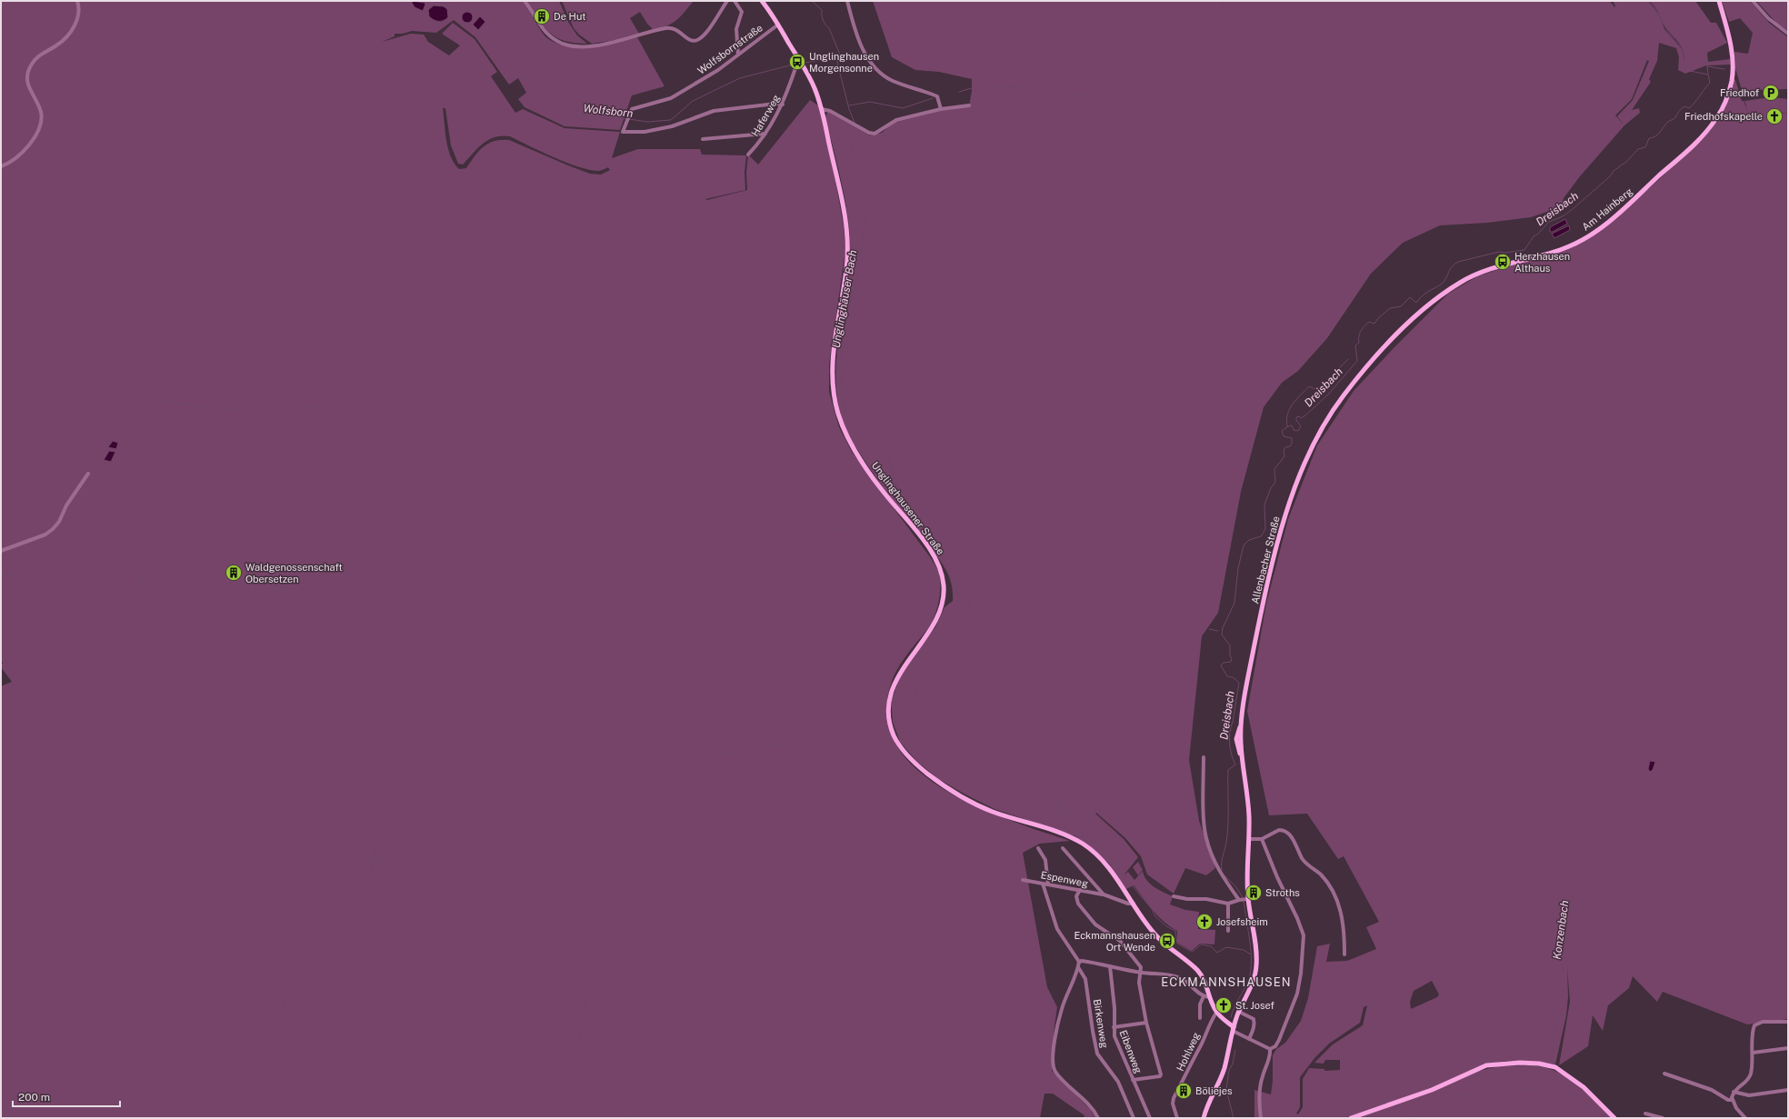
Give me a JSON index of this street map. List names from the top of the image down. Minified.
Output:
{"streets":{"main road":["Am Hainberg","Unglinghausener Straße","Allenbacher Straße"],"street":["Wolfsbornstraße","Haferweg","Espenweg","Birkenweg","Eibenweg","Hohlweg"]},"crossings":[["Wolfsbornstraße","Haferweg"],["Wolfsbornstraße","Unglinghausener Straße"],["Haferweg","Unglinghausener Straße"],["Am Hainberg","Allenbacher Straße"],["Unglinghausener Straße","Allenbacher Straße"],["Unglinghausener Straße","Espenweg"],["Unglinghausener Straße","Hohlweg"]],"districts":["ECKMANNSHAUSEN"],"water":["Wolfsborn","Dreisbach","Unglinghäuser Bach","Konzenbach"],"places":{"building":["De Hut","Waldgenossenschaft Obersetzen","Stroths","Böliejes"],"bus stop":["Unglinghausen Morgensonne","Herzhausen Althaus","Eckmannshausen Ort Wende"],"parking":["Friedhof"],"church":["Friedhofskapelle","Josefsheim","St. Josef"]},"scale_bar":"200 m"}
